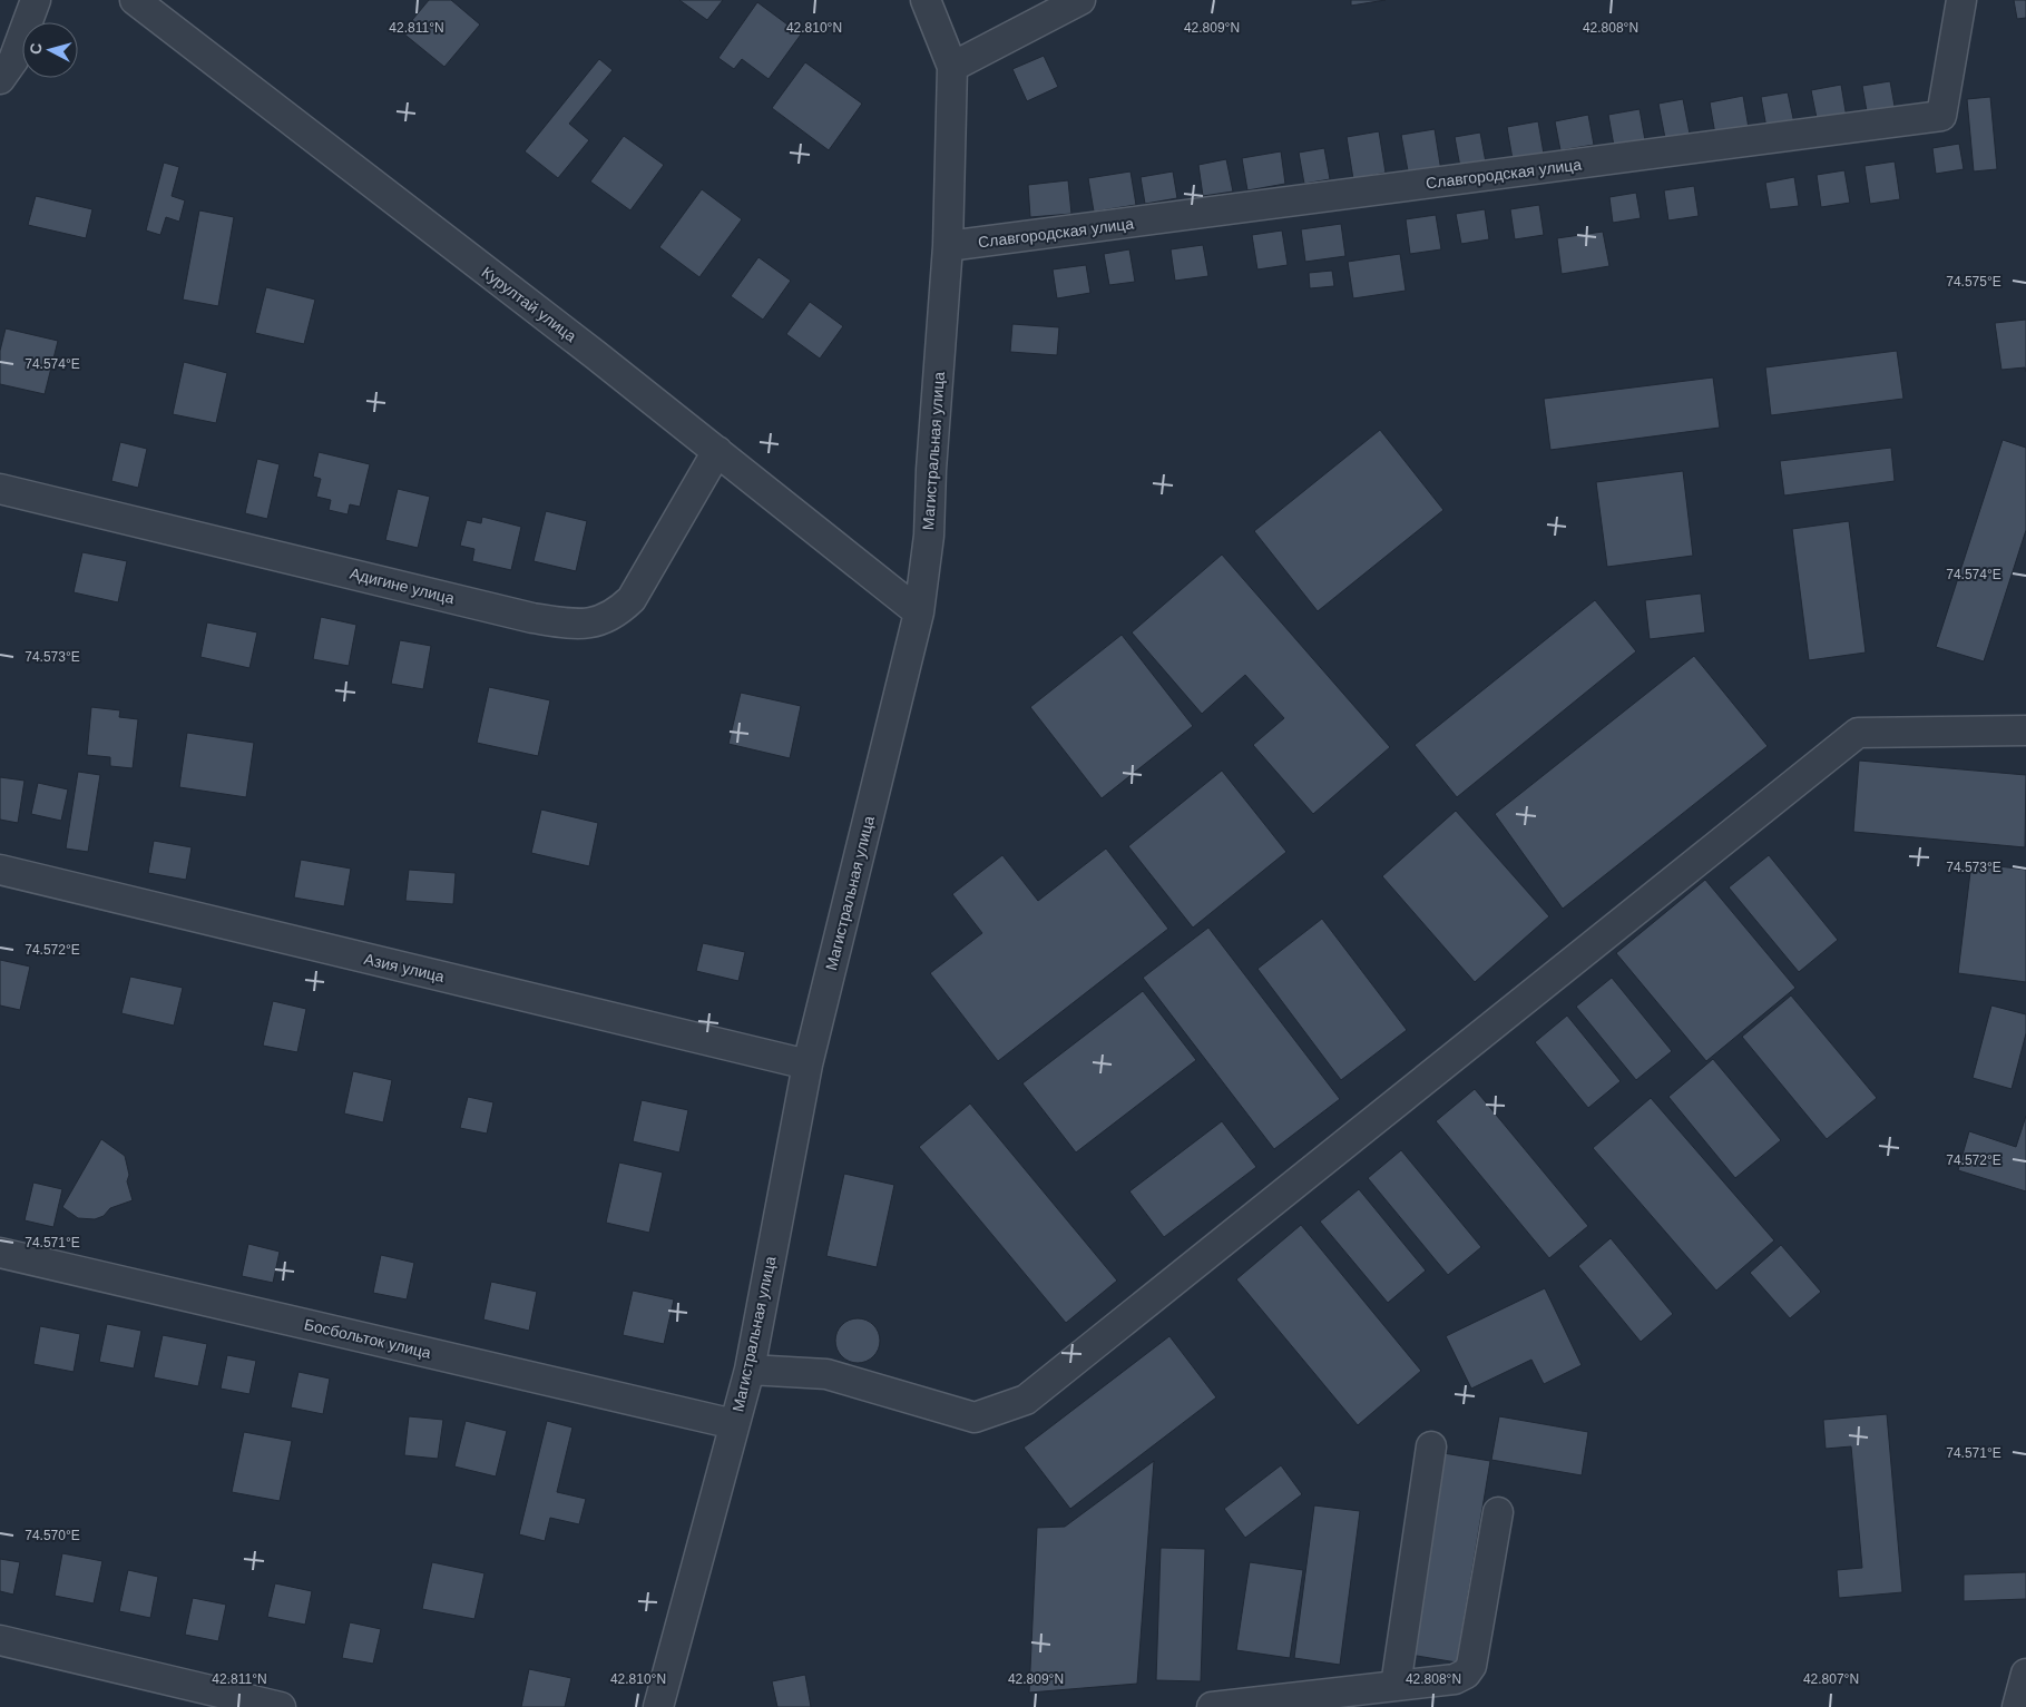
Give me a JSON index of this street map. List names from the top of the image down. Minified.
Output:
{"streets":{"street":["Славгородская улица","Курултай улица","Магистральная улица","Адигине улица","Азия улица","Босбольток улица"]},"crossings":[["Славгородская улица","Магистральная улица"],["Курултай улица","Магистральная улица"],["Курултай улица","Адигине улица"],["Магистральная улица","Азия улица"],["Магистральная улица","Босбольток улица"]],"north":"left","coordinates":["42.811°N","42.810°N","42.809°N","42.808°N","74.575°E","74.574°E","74.573°E","74.572°E","74.571°E","74.570°E","42.807°N"]}
